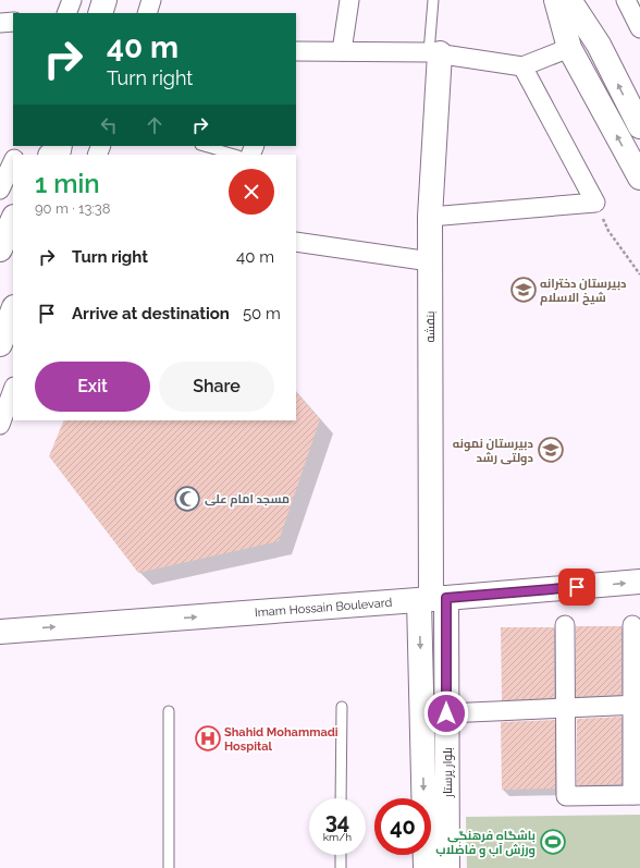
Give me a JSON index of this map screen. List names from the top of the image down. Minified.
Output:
{"streets":{"street":["بنفشه","Imam Hossain Boulevard","بلوار پرستار"]},"crossings":[["بنفشه","Imam Hossain Boulevard"],["بنفشه","بلوار پرستار"],["Imam Hossain Boulevard","بلوار پرستار"]],"one_way":["Imam Hossain Boulevard"],"places":{"school or university":["دبیرستان دخترانه شیخ الاسلام","دبیرستان نمونه دولتی رشد"],"mosque":["مسجد امام علی"],"hospital":["Shahid Mohammadi Hospital"],"sports":["باشگاه فرهنگی ورزش آب و فاضلاب"]},"page":{"turn":["40 m","Turn right"],"heading":["1 min","90 m · 13:38"],"list":[{"name":"Turn right","value":"40 m"},{"name":"Arrive at destination","value":"50 m"}],"buttons":["Exit","Share"],"speed":"34 km/h","limit":"40"}}
